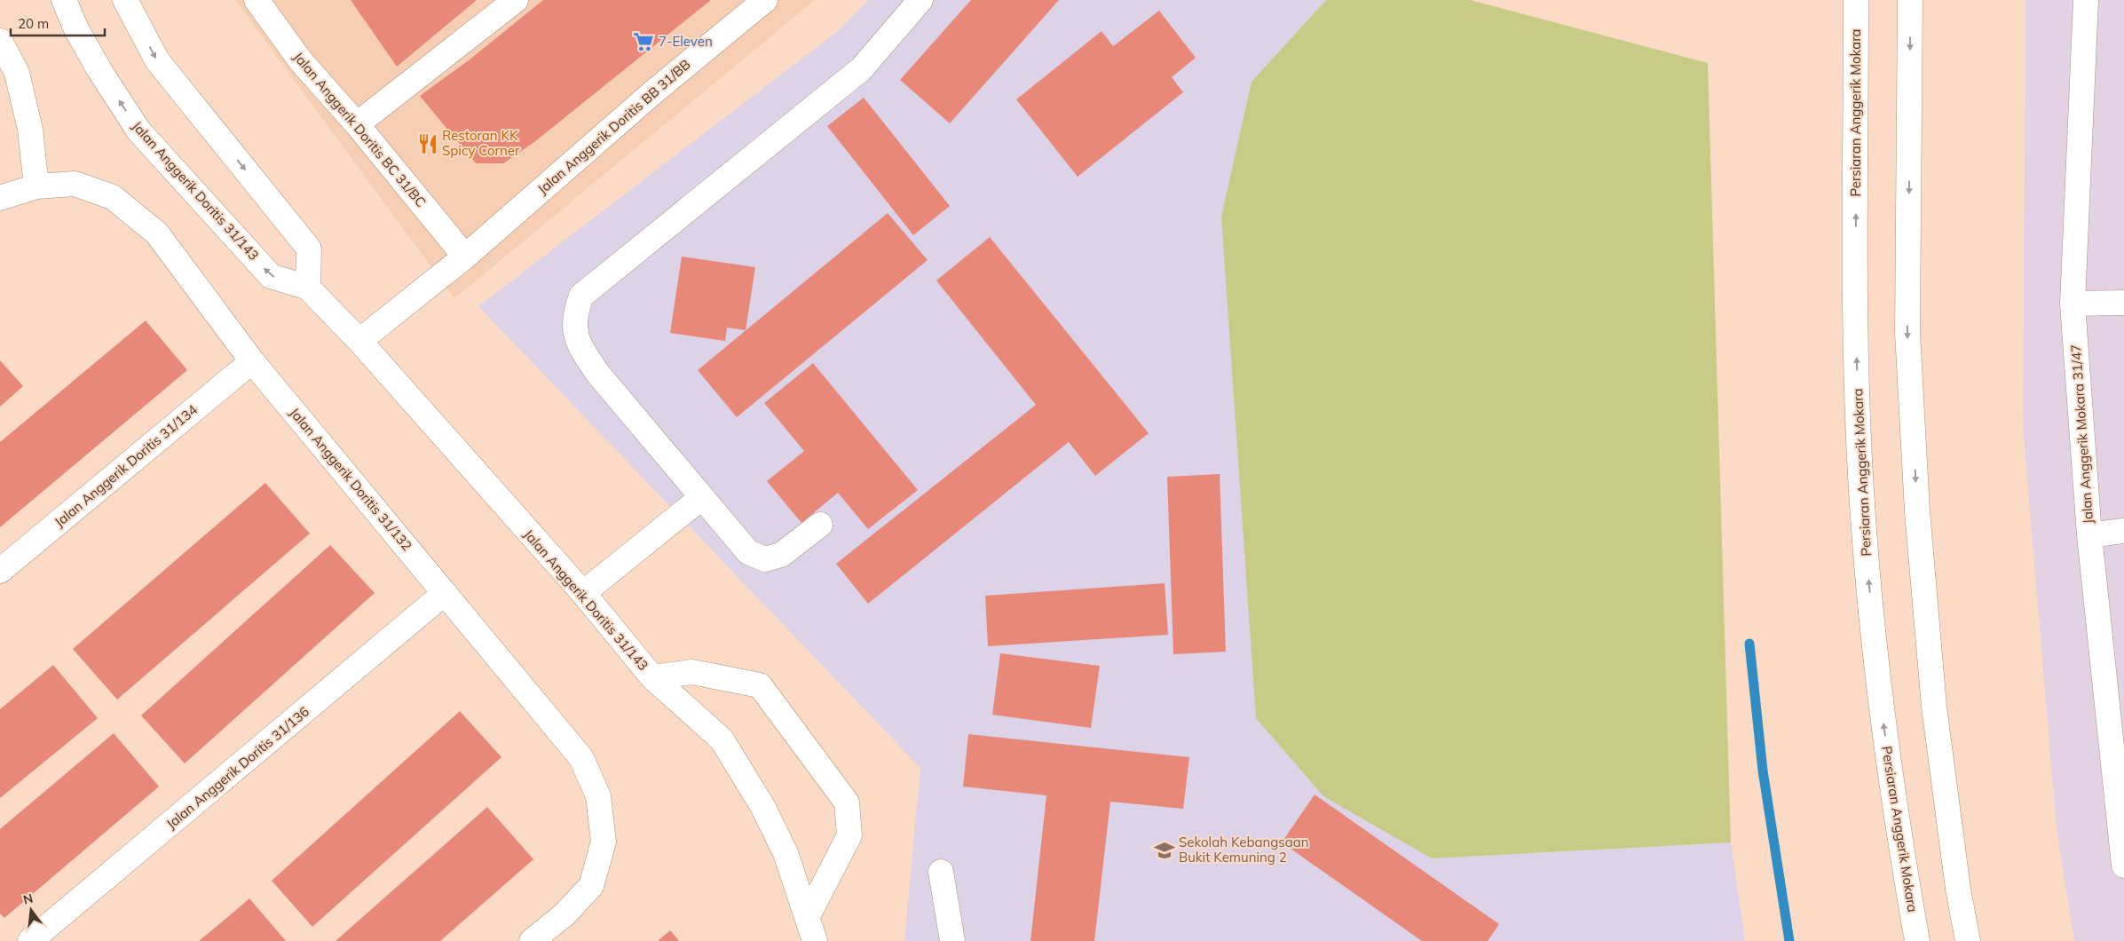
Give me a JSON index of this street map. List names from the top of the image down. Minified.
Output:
{"streets":{"street":["Persiaran Anggerik Mokara","Jalan Anggerik Doritis BB 31/BB","Jalan Anggerik Doritis BC 31/BC","Jalan Anggerik Doritis 31/143","Jalan Anggerik Mokara 31/47","Jalan Anggerik Doritis 31/134","Jalan Anggerik Doritis 31/132","Jalan Anggerik Doritis 31/136"]},"crossings":[["Jalan Anggerik Doritis BB 31/BB","Jalan Anggerik Doritis BC 31/BC"],["Jalan Anggerik Doritis BB 31/BB","Jalan Anggerik Doritis 31/143"],["Jalan Anggerik Doritis 31/134","Jalan Anggerik Doritis 31/132"],["Jalan Anggerik Doritis 31/132","Jalan Anggerik Doritis 31/136"]],"places":{"supermarket":["7-Eleven"],"restaurant":["Restoran KK Spicy Corner"],"school or university":["Sekolah Kebangsaan Bukit Kemuning 2"]},"scale_bar":"20 m","north":"top"}
